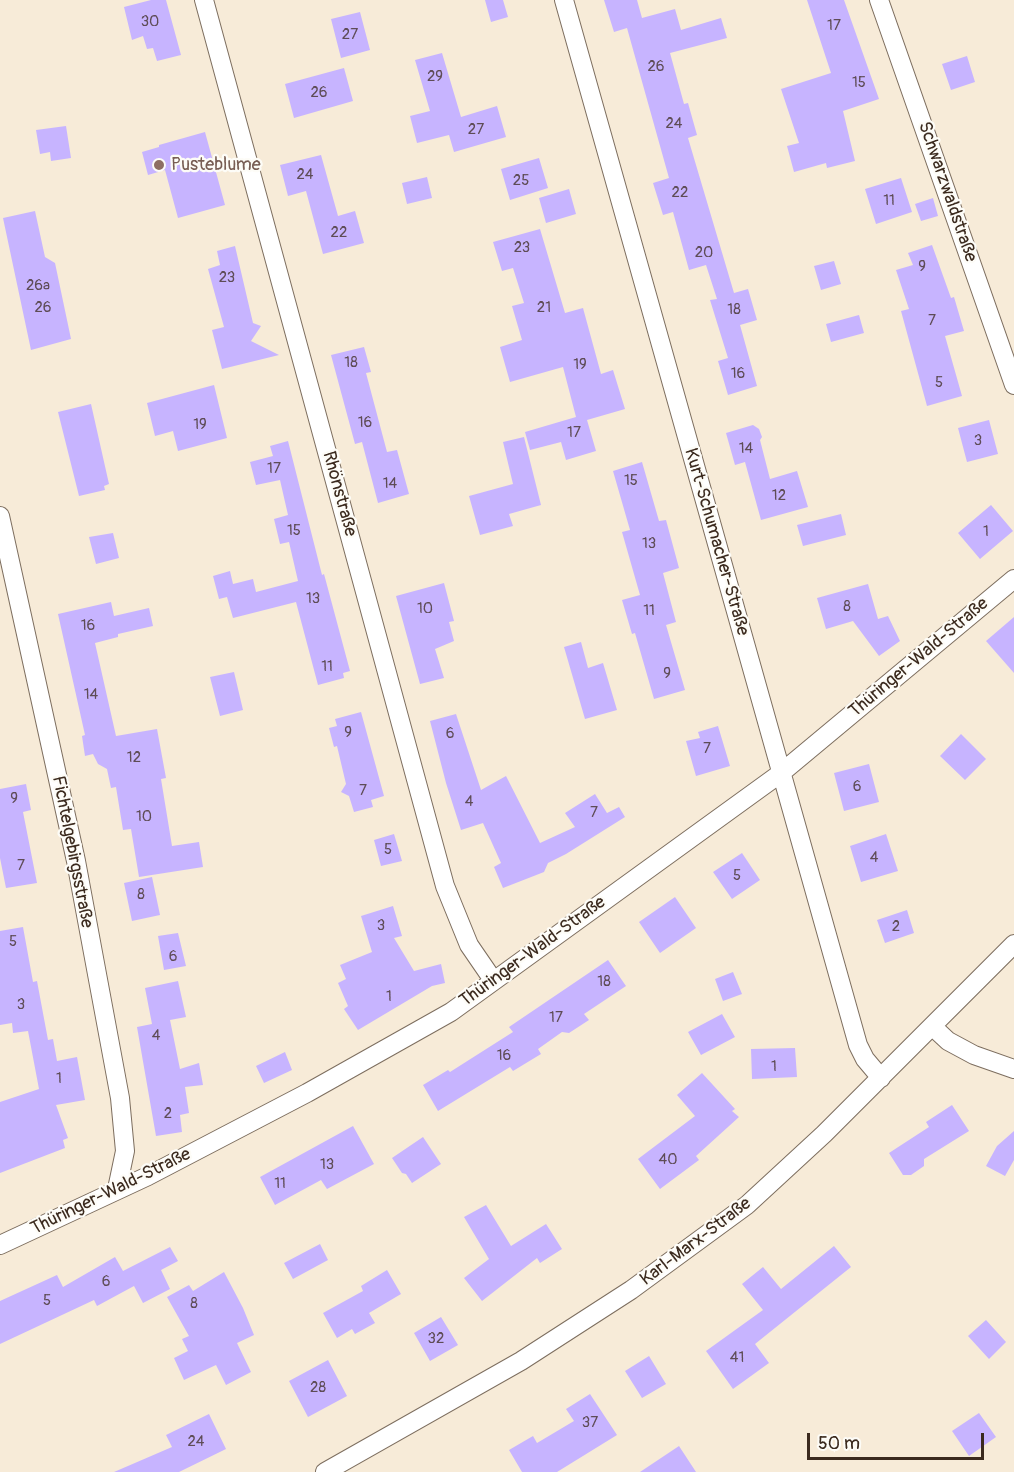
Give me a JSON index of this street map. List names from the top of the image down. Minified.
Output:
{"streets":{"street":["Schwarzwaldstraße","Rhönstraße","Kurt-Schumacher-Straße","Thüringer-Wald-Straße","Fichtelgebirgsstraße","Karl-Marx-Straße"]},"crossings":[["Rhönstraße","Thüringer-Wald-Straße"],["Kurt-Schumacher-Straße","Thüringer-Wald-Straße"],["Kurt-Schumacher-Straße","Karl-Marx-Straße"],["Thüringer-Wald-Straße","Fichtelgebirgsstraße"]],"places":["Pusteblume"],"house_numbers":["30","17","27","26","29","15","26","24","27","24","25","22","11","22","23","20","9","23","26a","26","21","18","7","18","19","16","5","16","19","17","3","14","17","15","14","12","15","1","13","13","8","10","11","16","11","9","14","9","6","7","12","6","7","9","4","7","10","5","4","7","5","8","3","2","5","6","18","1","3","17","4","16","1","1","2","40","13","11","6","5","8","32","41","28","37","24"],"scale_bar":"50 m"}
